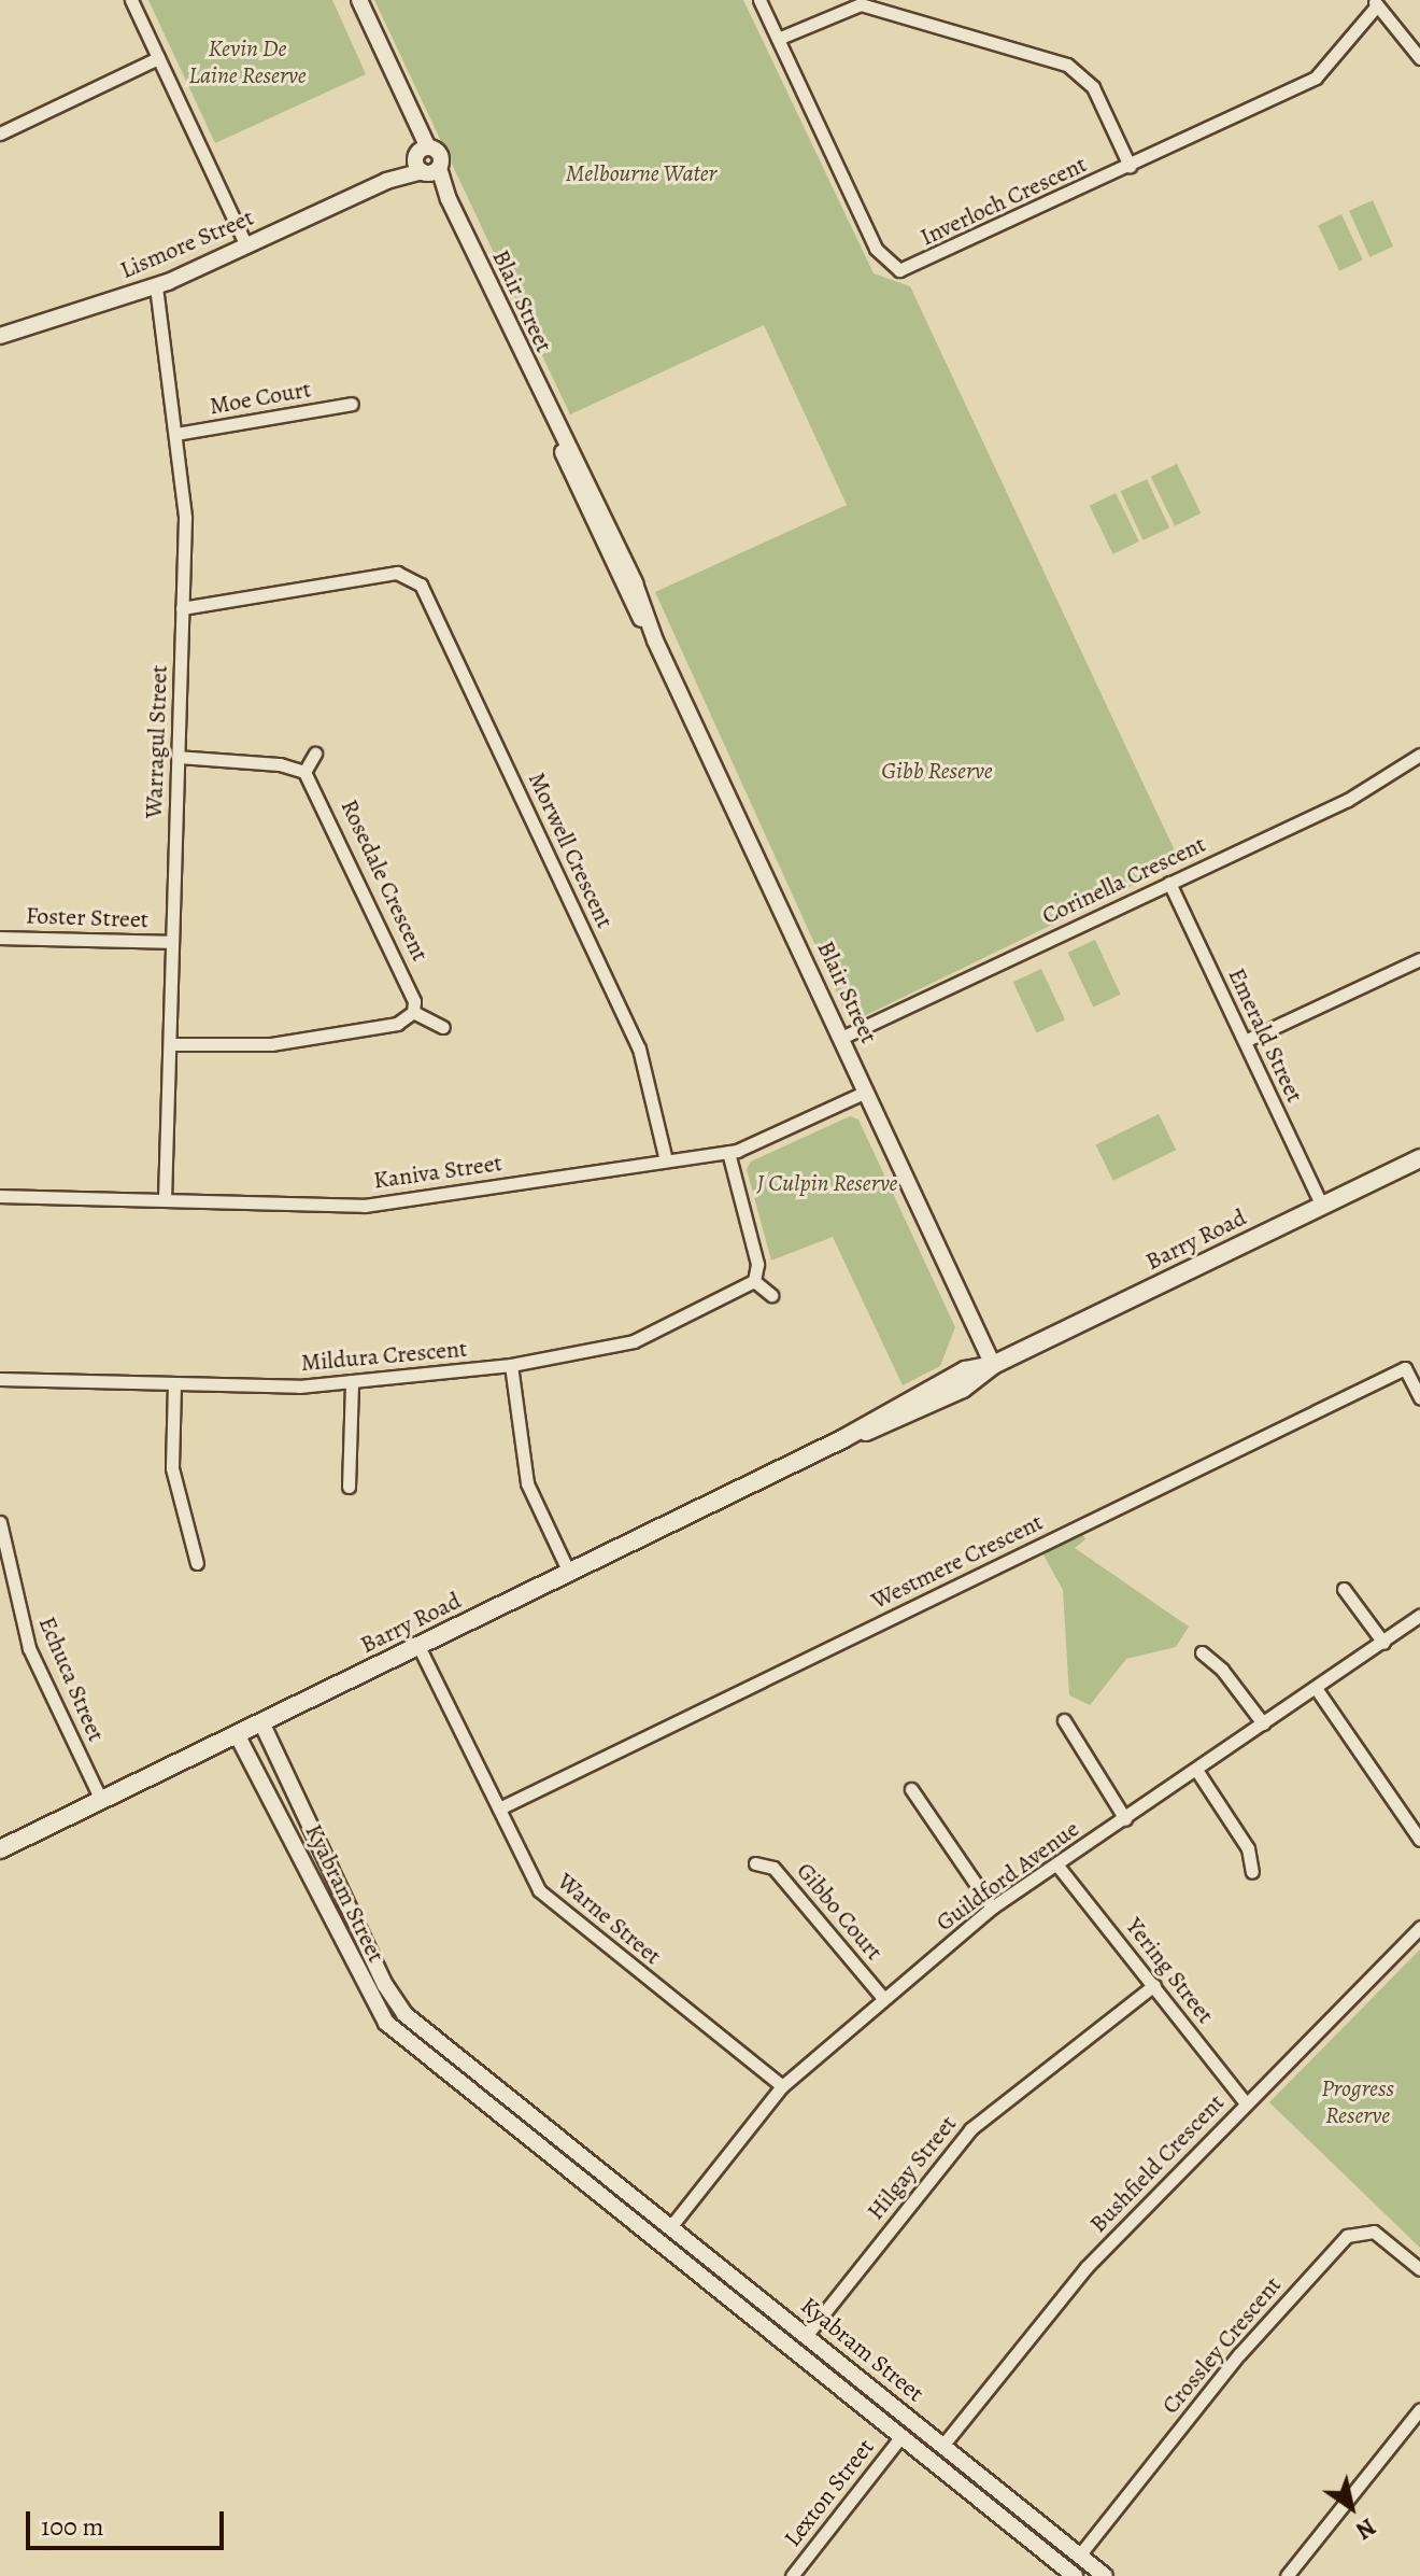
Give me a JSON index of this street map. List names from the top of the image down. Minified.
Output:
{"streets":{"main road":["Barry Road"],"street":["Inverloch Crescent","Lismore Street","Blair Street","Moe Court","Warragul Street","Morwell Crescent","Rosedale Crescent","Corinella Crescent","Foster Street","Emerald Street","Kaniva Street","Mildura Crescent","Westmere Crescent","Echuca Street","Guildford Avenue","Kyabram Street","Gibbo Court","Warne Street","Yering Street","Bushfield Crescent","Hilgay Street","Crossley Crescent","Lexton Street"]},"crossings":[["Lismore Street","Blair Street"],["Lismore Street","Warragul Street"],["Blair Street","Corinella Crescent"],["Blair Street","Kaniva Street"],["Blair Street","Barry Road"],["Moe Court","Warragul Street"],["Warragul Street","Foster Street"],["Warragul Street","Kaniva Street"],["Morwell Crescent","Kaniva Street"],["Corinella Crescent","Emerald Street"],["Emerald Street","Barry Road"],["Barry Road","Echuca Street"],["Barry Road","Kyabram Street"],["Barry Road","Warne Street"],["Westmere Crescent","Warne Street"],["Guildford Avenue","Kyabram Street"],["Guildford Avenue","Gibbo Court"],["Guildford Avenue","Warne Street"],["Guildford Avenue","Yering Street"],["Kyabram Street","Bushfield Crescent"],["Kyabram Street","Hilgay Street"],["Kyabram Street","Crossley Crescent"],["Kyabram Street","Lexton Street"],["Yering Street","Bushfield Crescent"],["Yering Street","Hilgay Street"]],"parks":["Kevin De Laine Reserve","Melbourne Water","Gibb Reserve","J Culpin Reserve","Progress Reserve"],"scale_bar":"100 m","north":"bottom right"}
